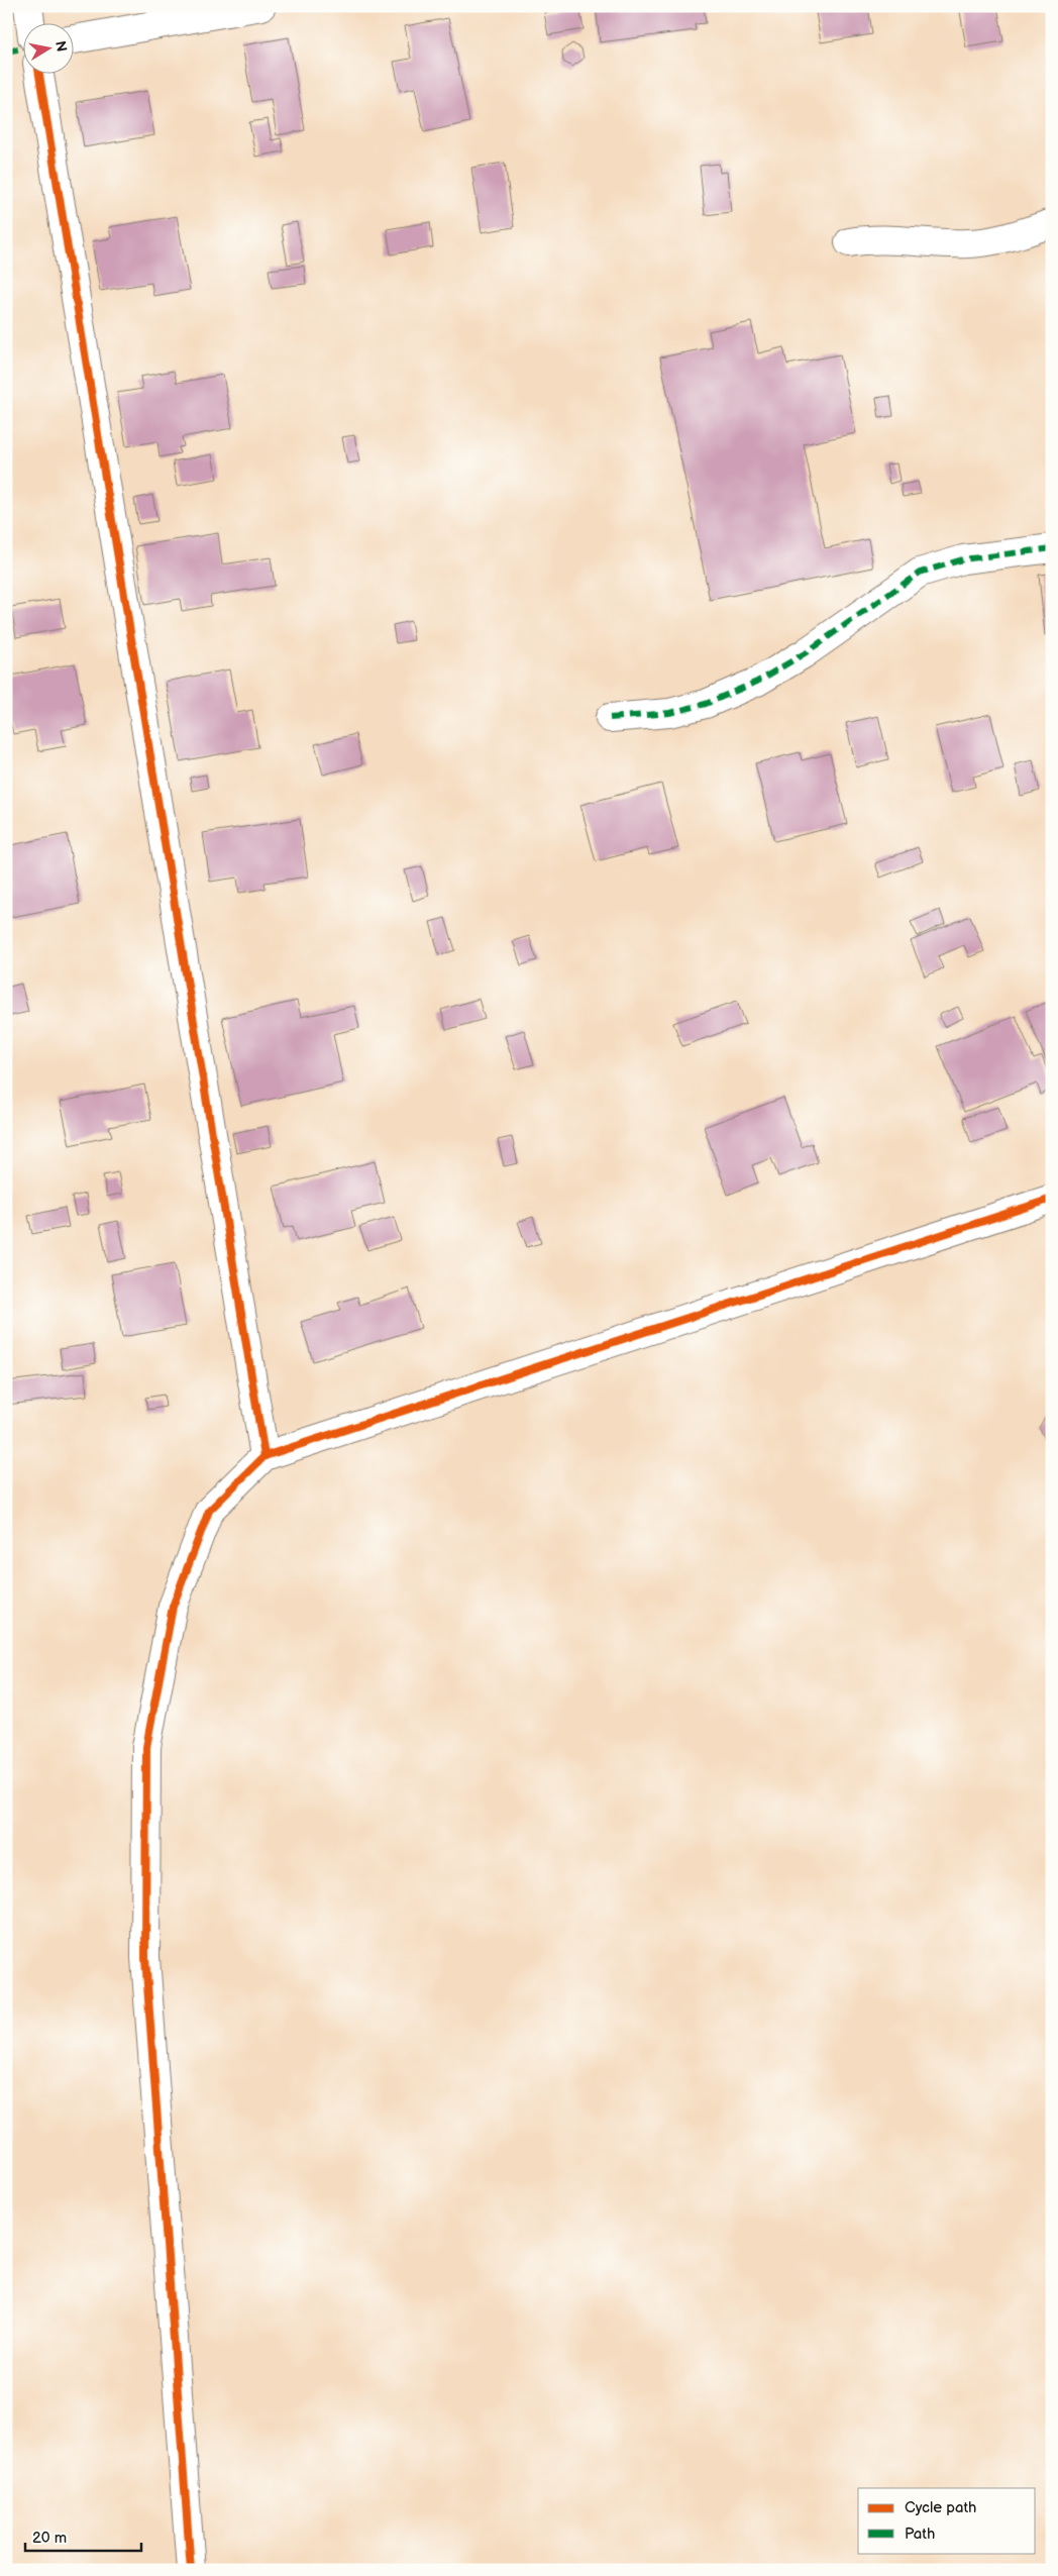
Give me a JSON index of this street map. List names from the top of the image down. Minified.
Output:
{"legend":["Cycle path","Path"],"scale_bar":"20 m","north":"right"}
